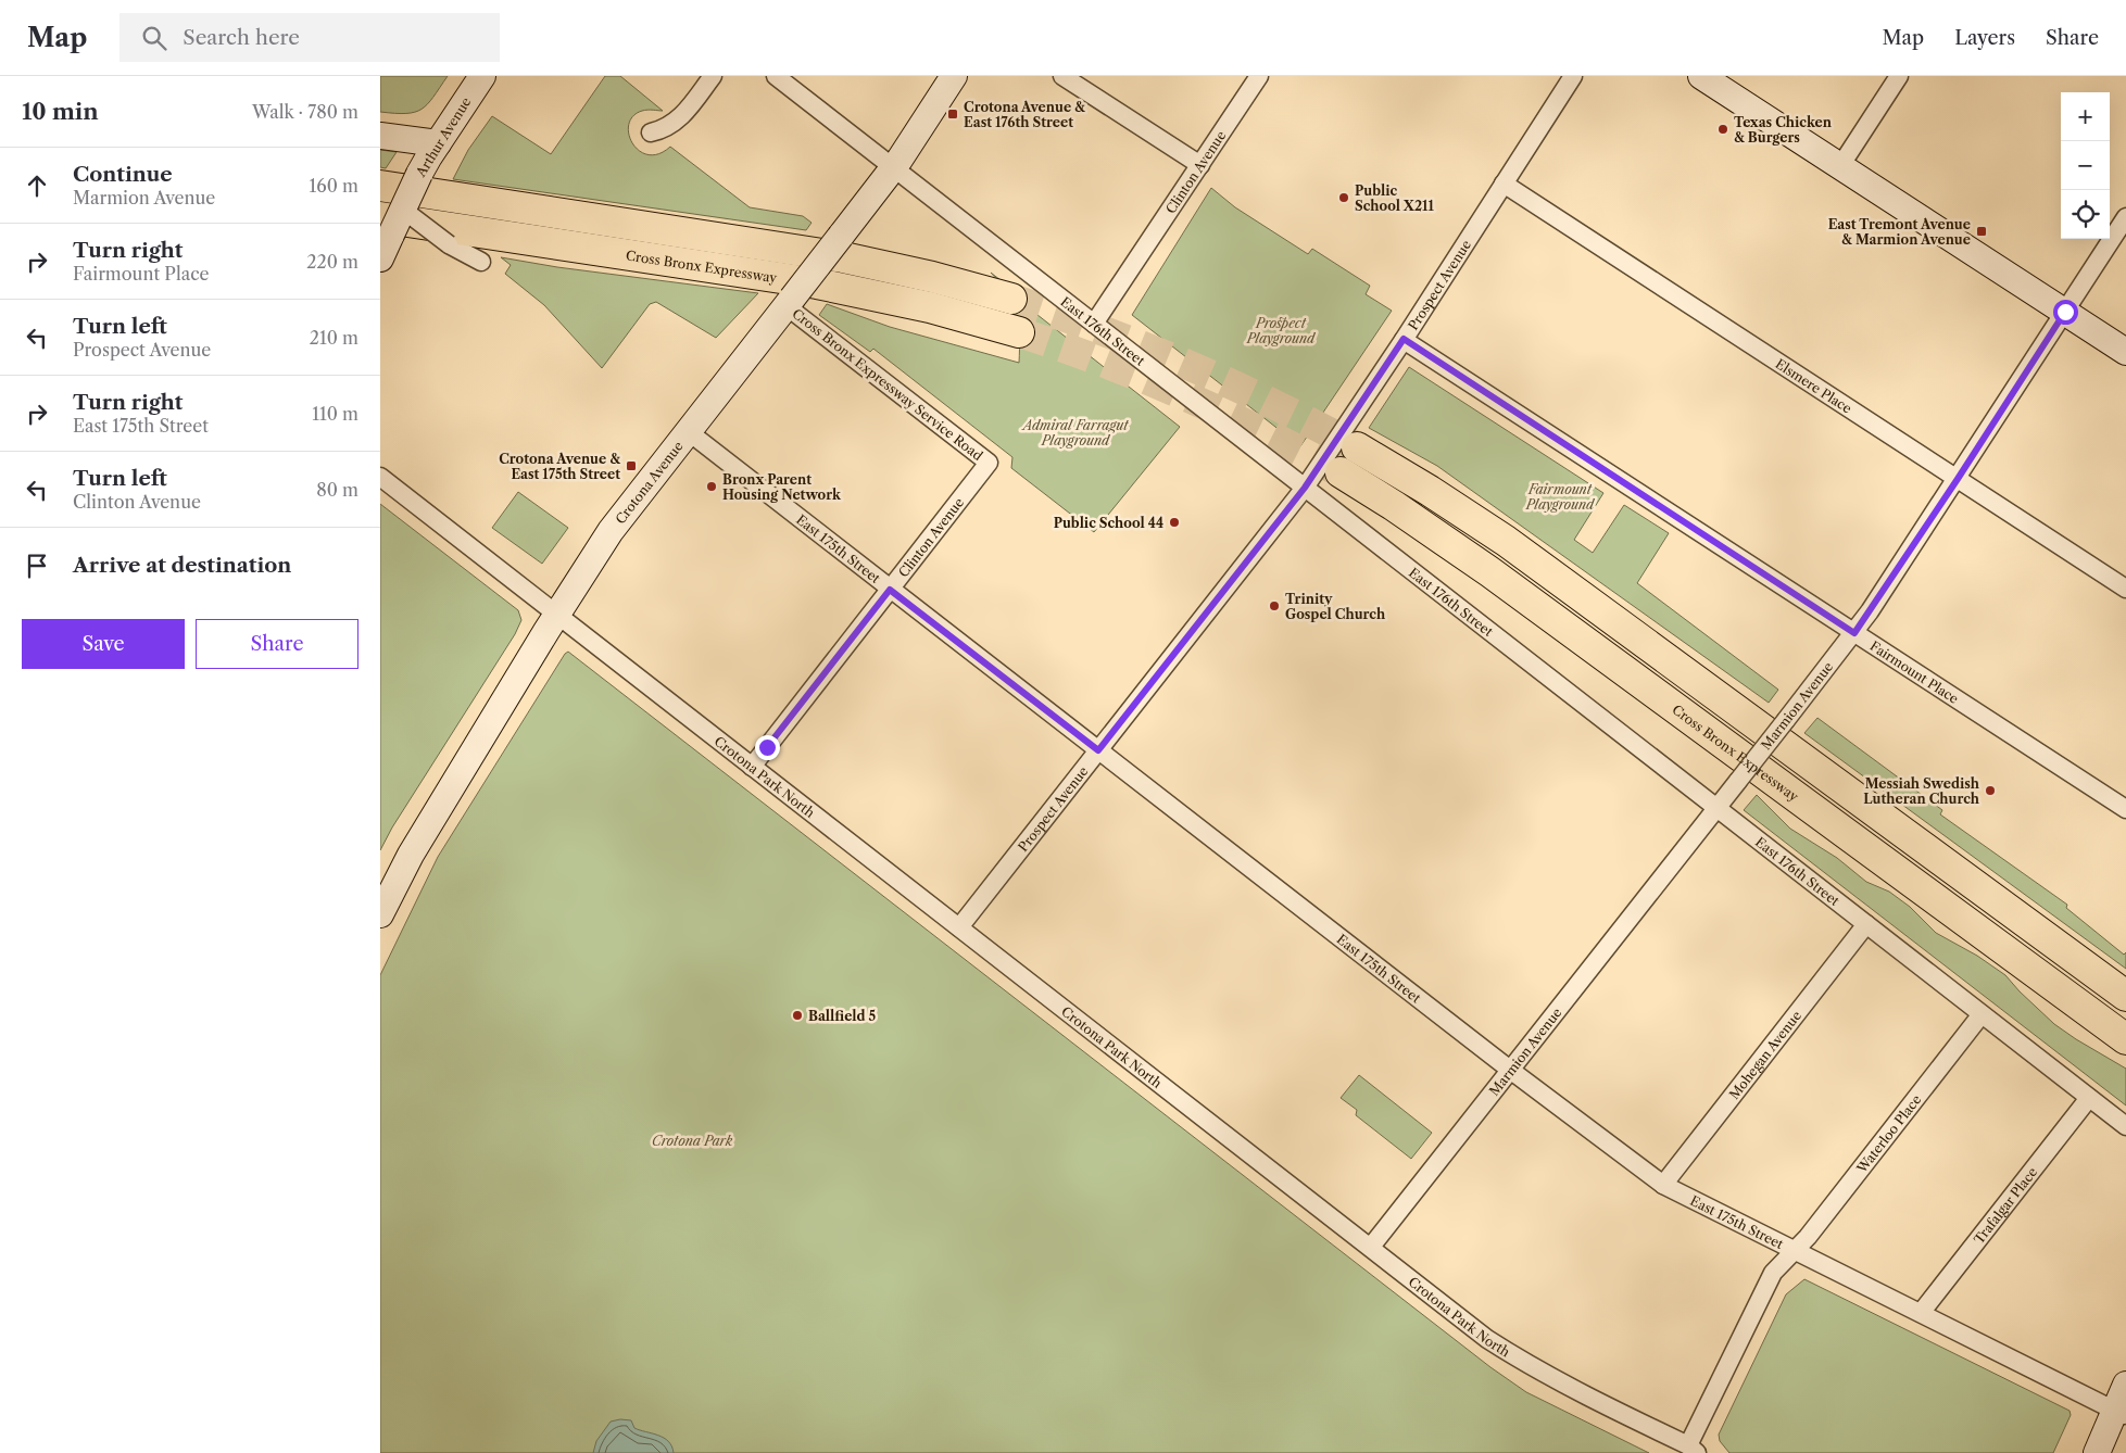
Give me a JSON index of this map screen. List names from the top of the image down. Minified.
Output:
{"streets":{"highway":["Cross Bronx Expressway"],"street":["Arthur Avenue","Clinton Avenue","Prospect Avenue","East 176th Street","Cross Bronx Expressway Service Road","Elsmere Place","Crotona Avenue","East 175th Street","Fairmount Place","Marmion Avenue","Crotona Park North","Mohegan Avenue","Waterloo Place","Trafalgar Place"]},"crossings":[["Arthur Avenue","Cross Bronx Expressway"],["Clinton Avenue","East 176th Street"],["Clinton Avenue","Cross Bronx Expressway Service Road"],["Clinton Avenue","East 175th Street"],["Clinton Avenue","Crotona Park North"],["Prospect Avenue","East 176th Street"],["Prospect Avenue","Elsmere Place"],["Prospect Avenue","East 175th Street"],["Prospect Avenue","Fairmount Place"],["Prospect Avenue","Crotona Park North"],["East 176th Street","Crotona Avenue"],["East 176th Street","Marmion Avenue"],["East 176th Street","Mohegan Avenue"],["East 176th Street","Waterloo Place"],["East 176th Street","Trafalgar Place"],["Cross Bronx Expressway Service Road","Crotona Avenue"],["Elsmere Place","Marmion Avenue"],["Crotona Avenue","East 175th Street"],["Crotona Avenue","Crotona Park North"],["East 175th Street","Marmion Avenue"],["East 175th Street","Crotona Park North"],["East 175th Street","Mohegan Avenue"],["East 175th Street","Waterloo Place"],["East 175th Street","Trafalgar Place"],["Fairmount Place","Marmion Avenue"],["Marmion Avenue","Crotona Park North"],["Crotona Park North","Waterloo Place"]],"parks":["Prospect Playground","Admiral Farragut Playground","Fairmount Playground","Crotona Park"],"places":{"transit":["Crotona Avenue & East 176th Street","East Tremont Avenue & Marmion Avenue","Crotona Avenue & East 175th Street"],"other":["Texas Chicken & Burgers","Public School X211","Bronx Parent Housing Network","Public School 44","Trinity Gospel Church","Messiah Swedish Lutheran Church","Ballfield 5"]},"page":{"header":"Map","search":"Search here","nav":["Map","Layers","Share"],"heading":["10 min","Walk · 780 m"],"map_buttons":["+","−"],"list":[["Continue","Marmion Avenue","160 m"],["Turn right","Fairmount Place","220 m"],["Turn left","Prospect Avenue","210 m"],["Turn right","East 175th Street","110 m"],["Turn left","Clinton Avenue","80 m"],"Arrive at destination"],"buttons":["Save","Share"]}}
